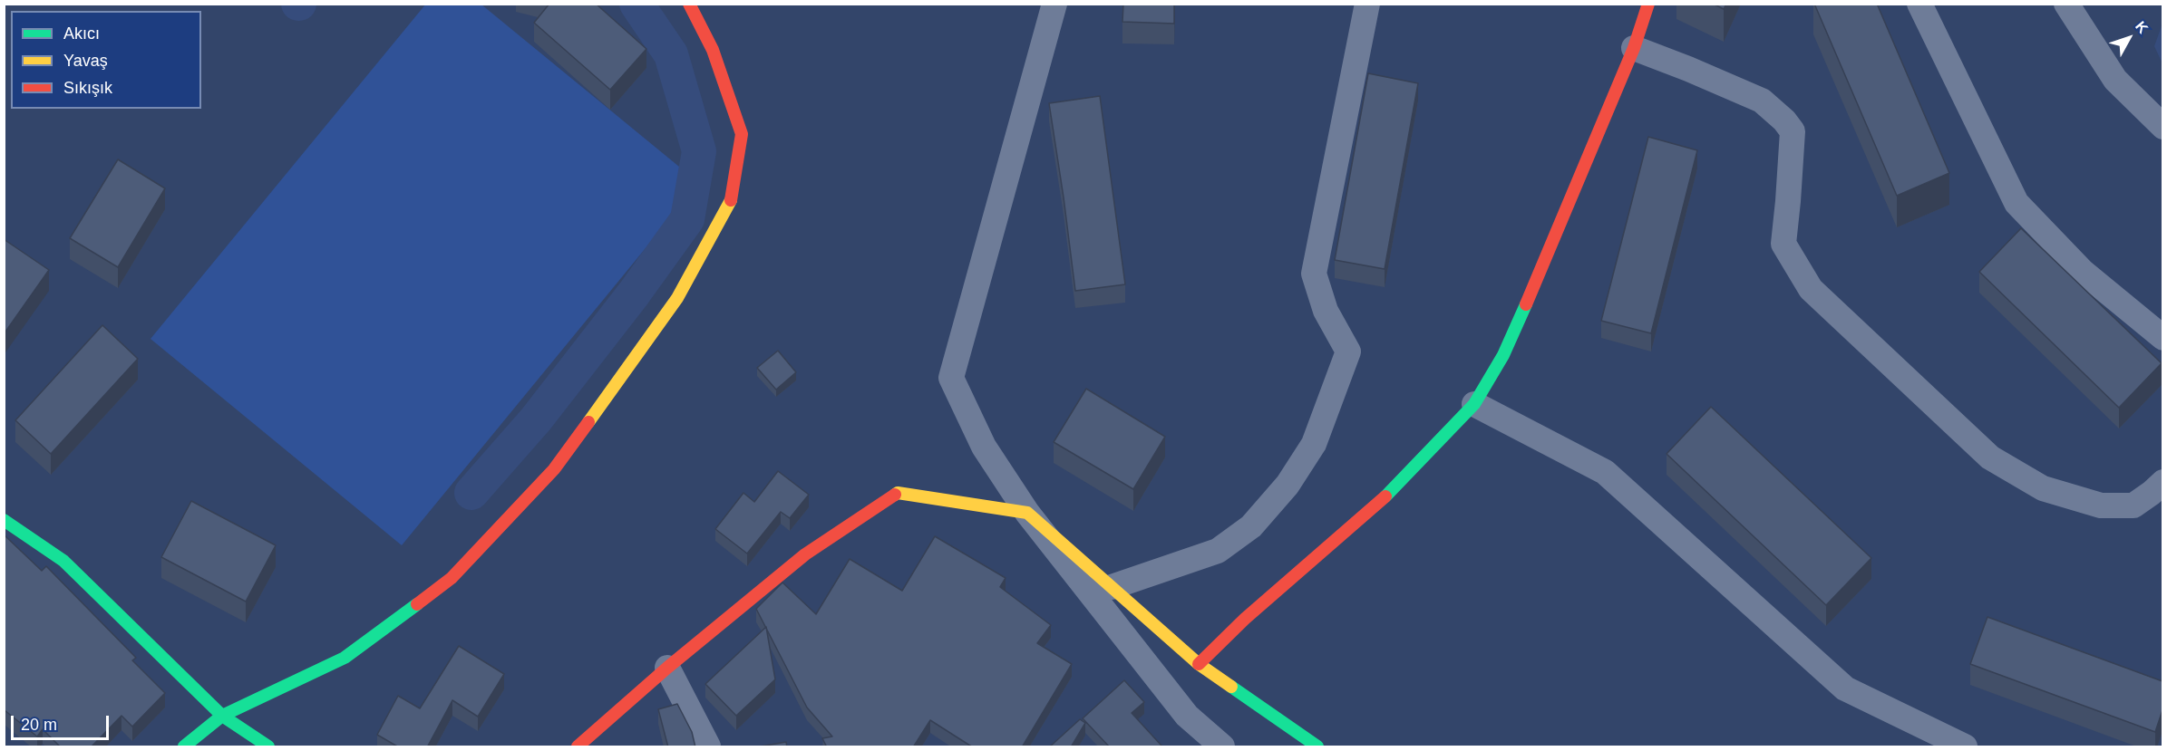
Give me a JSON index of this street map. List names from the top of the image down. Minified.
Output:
{"legend":["Akıcı","Yavaş","Sıkışık"],"scale_bar":"20 m","north":"top right"}
